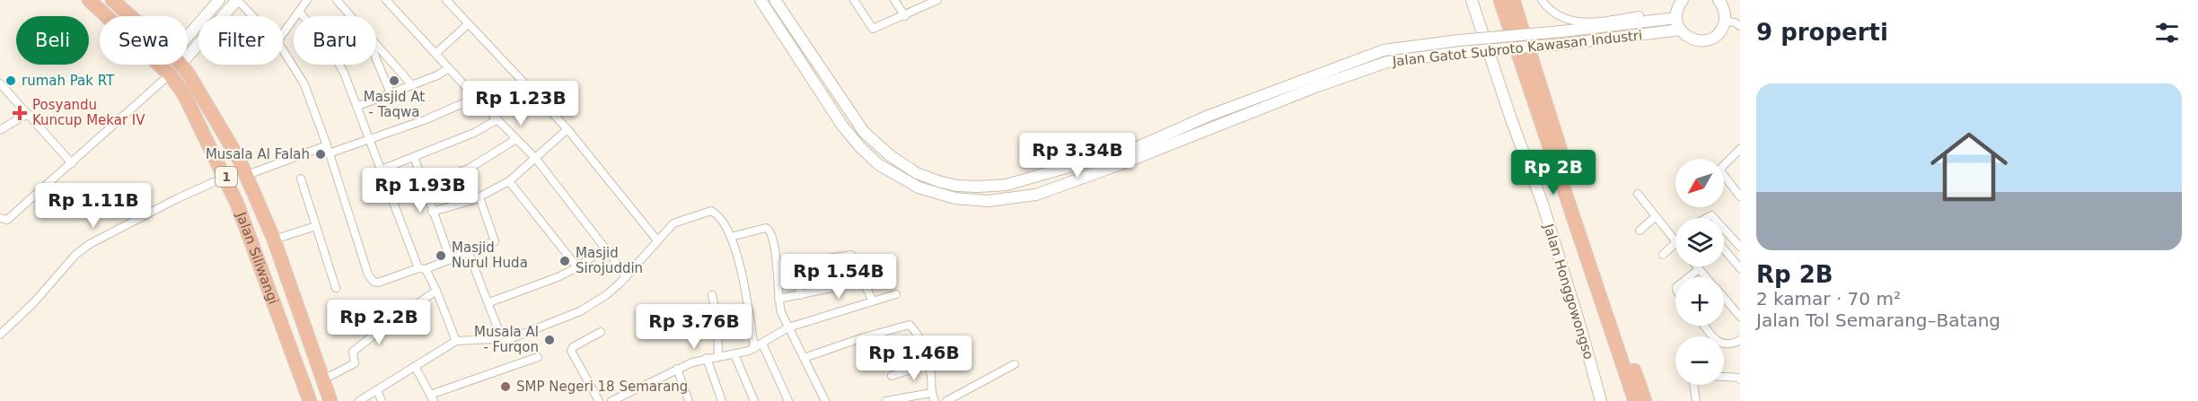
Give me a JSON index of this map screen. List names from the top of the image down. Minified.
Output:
{"streets":{"highway":["1","Jalan Siliwangi"],"street":["Jalan Gatot Subroto Kawasan Industri","Jalan Honggowongso"]},"places":{"other":["rumah Pak RT","Masjid At - Taqwa","Musala Al Falah","Masjid Nurul Huda","Masjid Sirojuddin","Musala Al - Furqon","SMP Negeri 18 Semarang"],"health":["Posyandu Kuncup Mekar IV"]},"north":"bottom left","page":{"heading":"9 properti","chip":["Beli","Sewa","Filter","Baru"],"list":[{"name":"Rp 2B","note":"2 kamar · 70 m² · Jalan Tol Semarang–Batang"}],"price":["Rp 1.23B","Rp 3.34B","Rp 2B","Rp 1.93B","Rp 1.11B","Rp 1.54B","Rp 2.2B","Rp 3.76B","Rp 1.46B"],"map_buttons":["+","−"]}}
